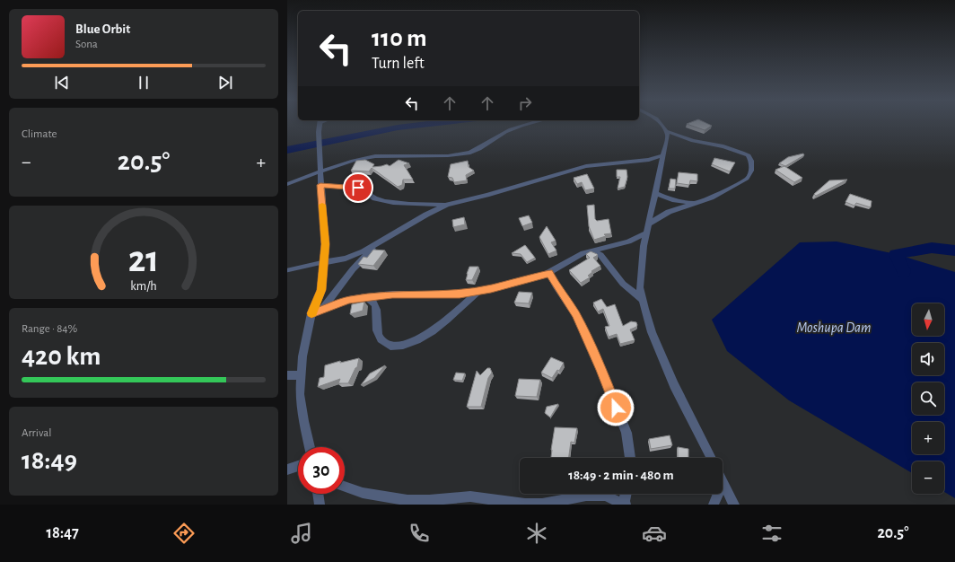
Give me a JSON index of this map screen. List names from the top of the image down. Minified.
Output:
{"water":["Moshupa Dam"],"north":"bottom","page":{"turn":["110 m","Turn left"],"song":["Blue Orbit","Sona"],"tile":["Climate",["Range · 84%","420 km"],["Arrival","18:49"]],"heat":["−","20.5°","+"],"map_buttons":["+","−"],"limit":"30","trip":"18:49 · 2 min · 480 m","tabs":["18:47","20.5°"],"gauge":["21","km/h"]}}
